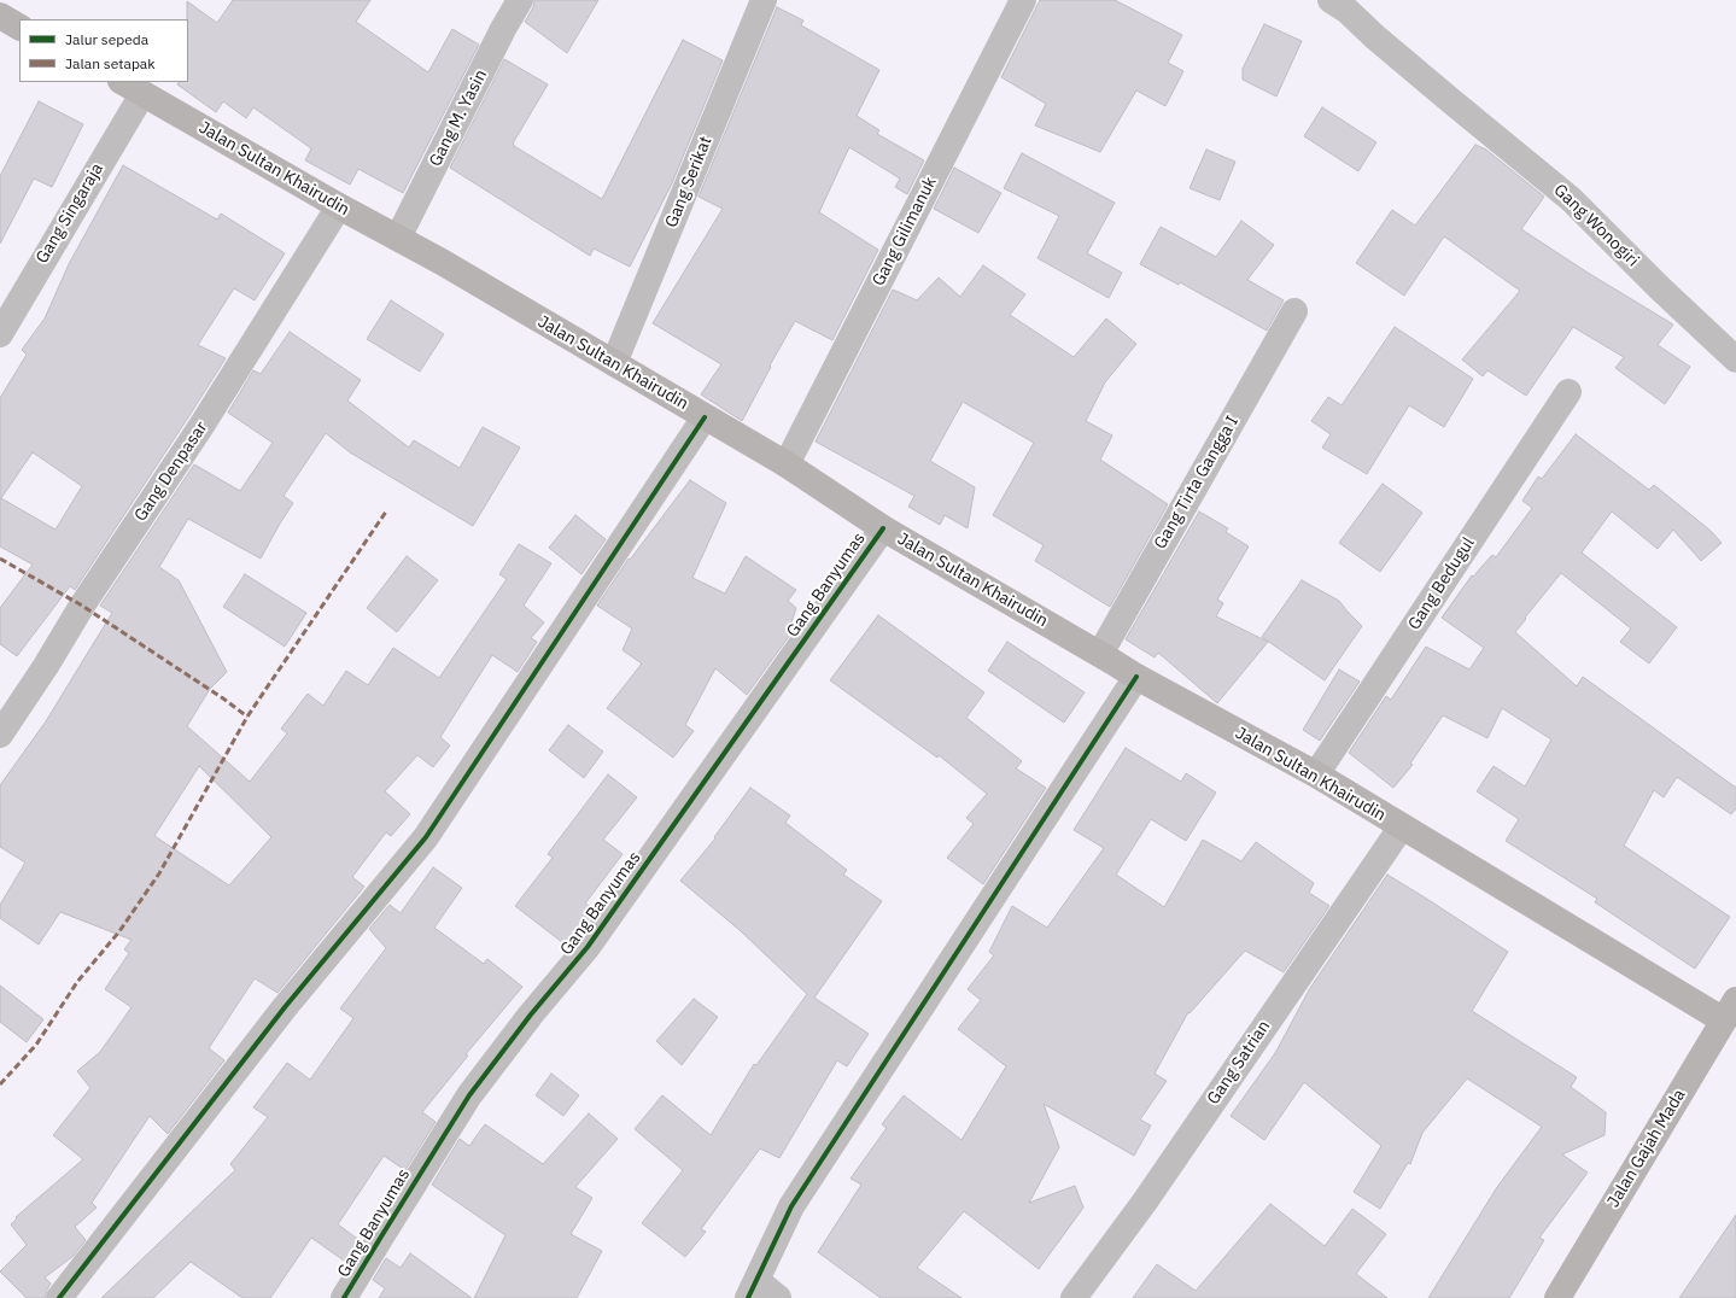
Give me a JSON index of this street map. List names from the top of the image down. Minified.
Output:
{"streets":{"main road":["Jalan Sultan Khairudin","Jalan Gajah Mada"],"street":["Gang M. Yasin","Gang Serikat","Gang Singaraja","Gang Wonogiri","Gang Gilimanuk","Gang Denpasar","Gang Tirta Gangga I","Gang Bedugul","Gang Banyumas","Gang Satrian"]},"crossings":[["Gang M. Yasin","Jalan Sultan Khairudin"],["Jalan Sultan Khairudin","Gang Serikat"],["Jalan Sultan Khairudin","Gang Singaraja"],["Jalan Sultan Khairudin","Gang Gilimanuk"],["Jalan Sultan Khairudin","Gang Denpasar"],["Jalan Sultan Khairudin","Gang Tirta Gangga I"],["Jalan Sultan Khairudin","Gang Bedugul"],["Jalan Sultan Khairudin","Gang Banyumas"],["Jalan Sultan Khairudin","Gang Satrian"],["Jalan Sultan Khairudin","Jalan Gajah Mada"]],"legend":["Jalur sepeda","Jalan setapak"]}
